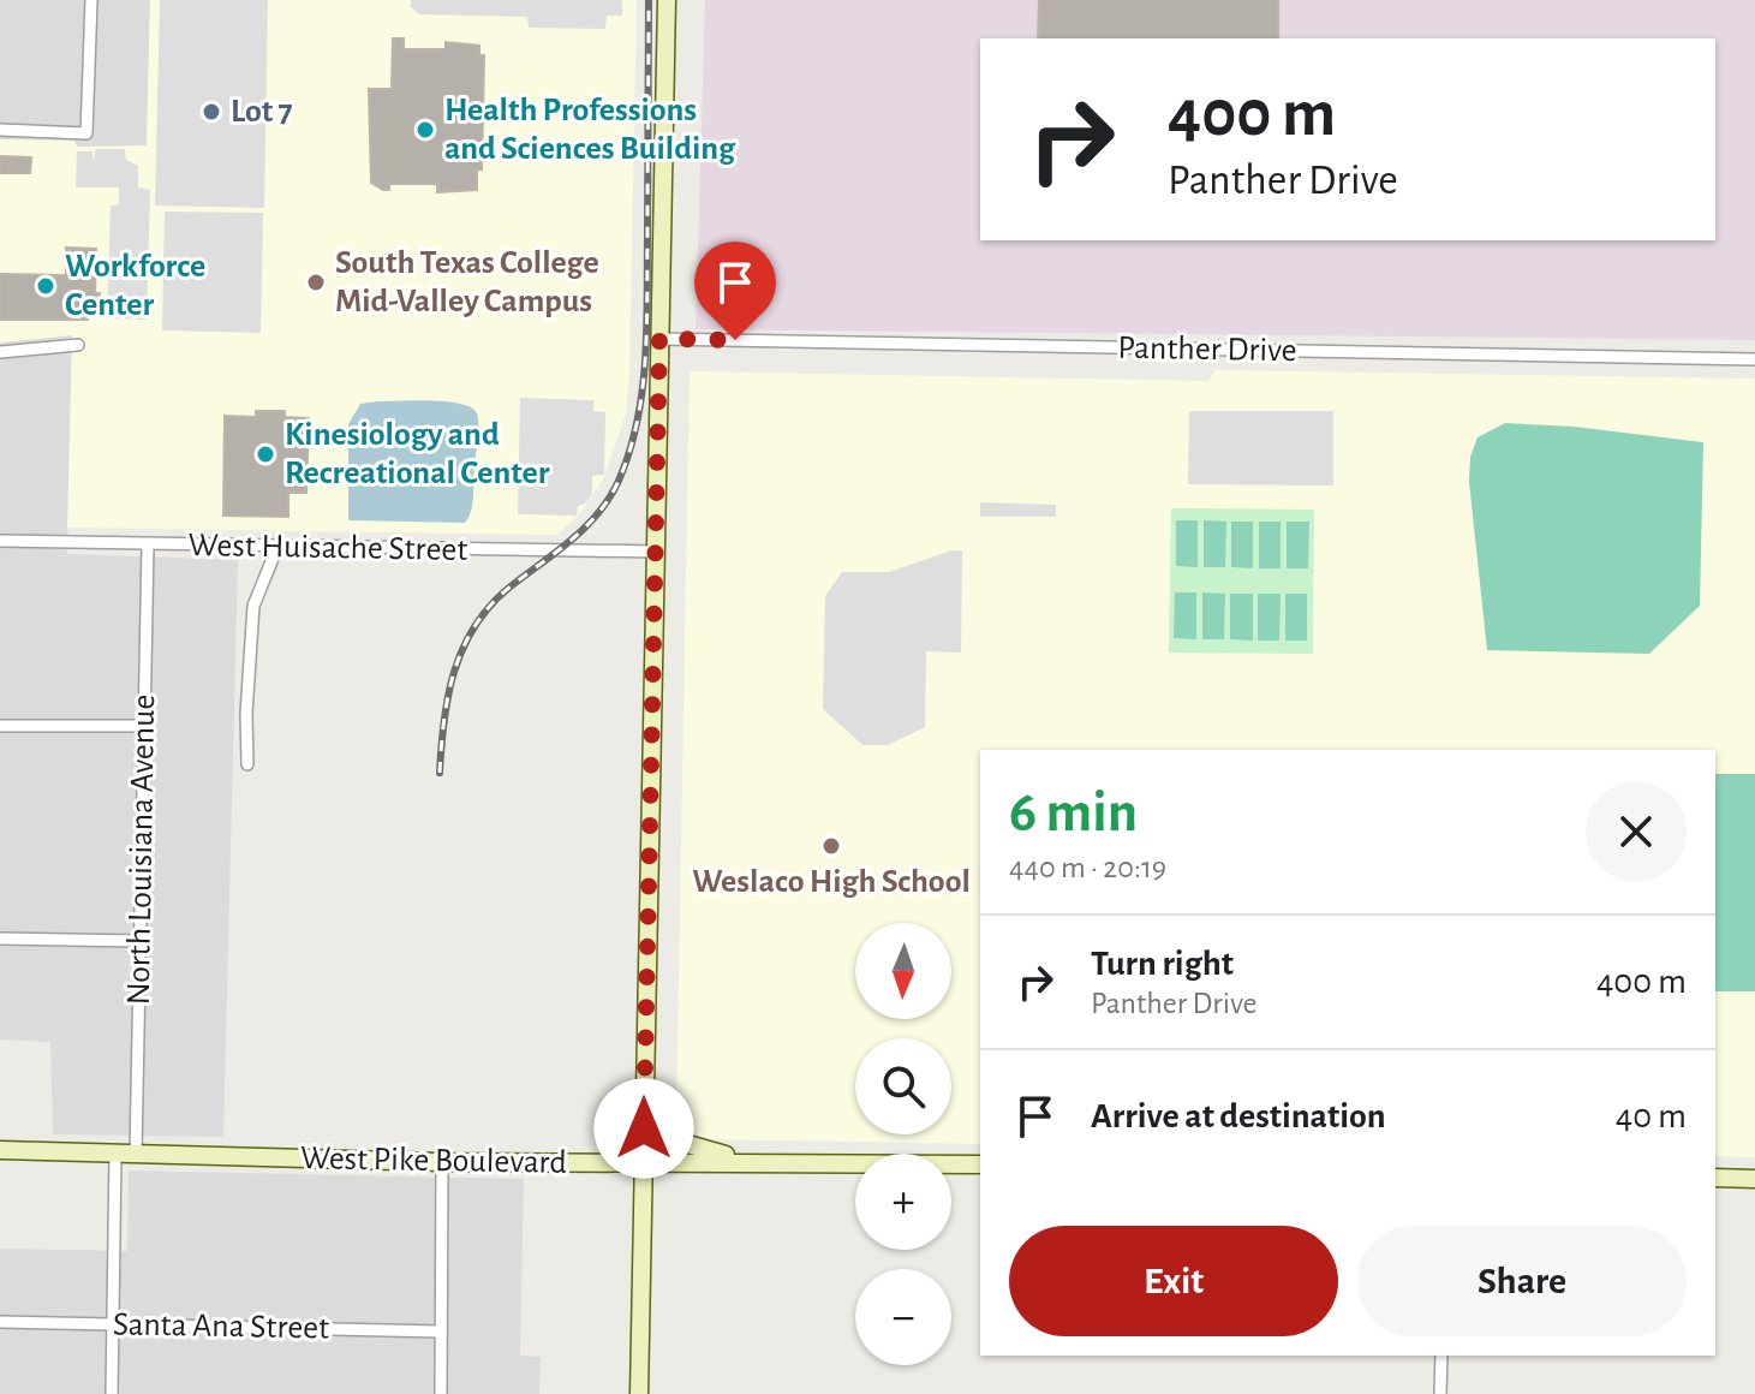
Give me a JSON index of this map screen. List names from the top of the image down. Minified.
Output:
{"streets":{"street":["Panther Drive","West Huisache Street","North Louisiana Avenue","West Pike Boulevard","Santa Ana Street"]},"crossings":[["West Huisache Street","North Louisiana Avenue"],["North Louisiana Avenue","West Pike Boulevard"]],"places":["Lot 7","Health Professions and Sciences Building","South Texas College Mid-Valley Campus","Workforce Center","Kinesiology and Recreational Center","Weslaco High School"],"north":"bottom","page":{"turn":["400 m","Panther Drive"],"heading":["6 min","440 m · 20:19"],"list":[{"name":"Turn right","note":"Panther Drive","value":"400 m"},{"name":"Arrive at destination","value":"40 m"}],"map_buttons":["+","−"],"buttons":["Exit","Share"]}}
